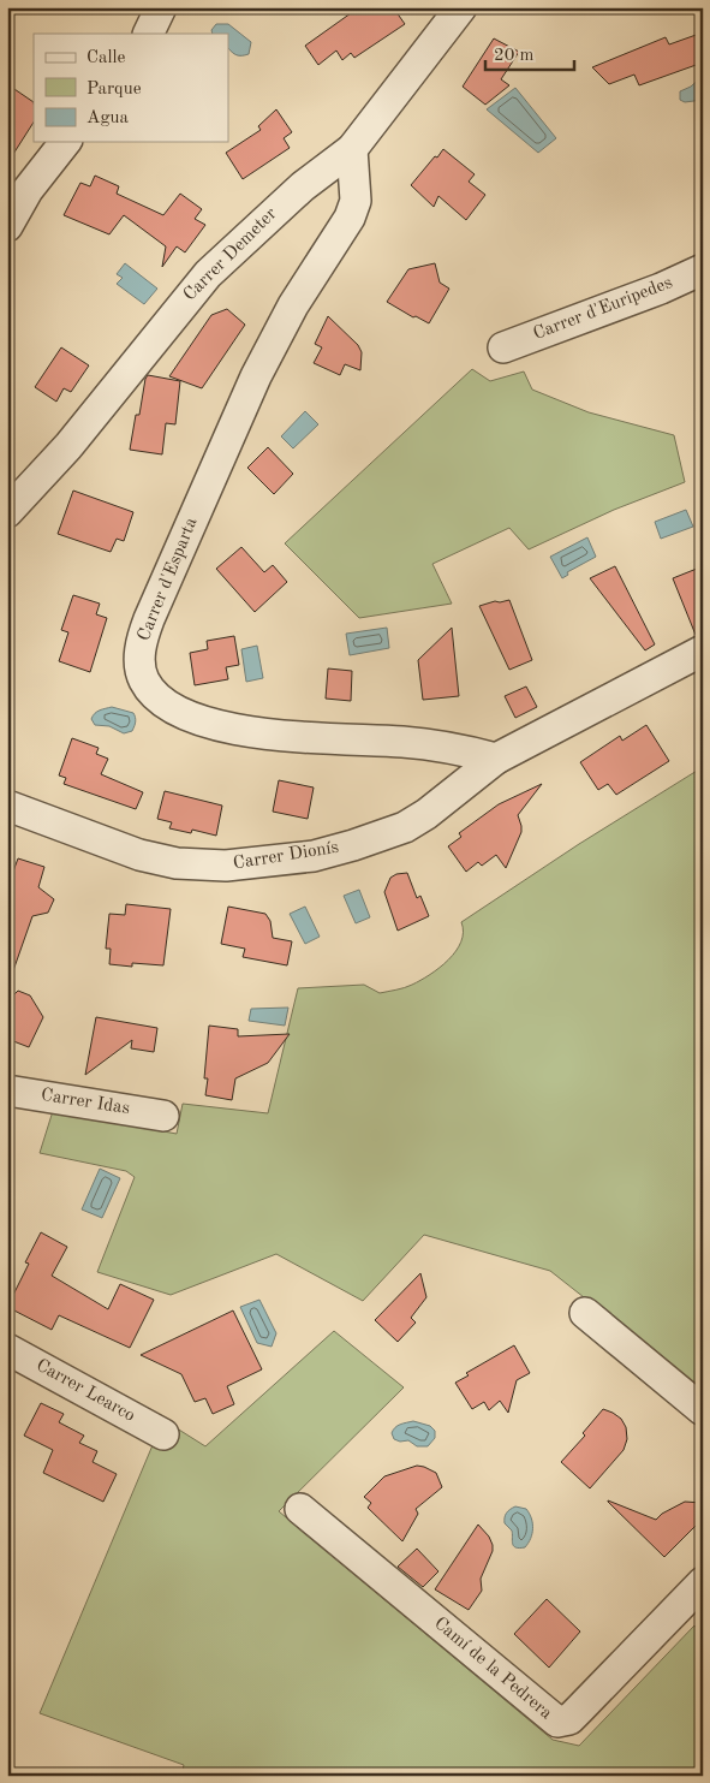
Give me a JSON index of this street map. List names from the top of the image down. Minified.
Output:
{"streets":{"street":["Carrer Demeter","Carrer d'Euripedes","Carrer d'Esparta","Carrer Dionís","Carrer Idas","Carrer Learco","Camí de la Pedrera"]},"crossings":[["Carrer Demeter","Carrer d'Esparta"],["Carrer d'Esparta","Carrer Dionís"]],"legend":["Calle","Parque","Agua"],"scale_bar":"20 m"}
